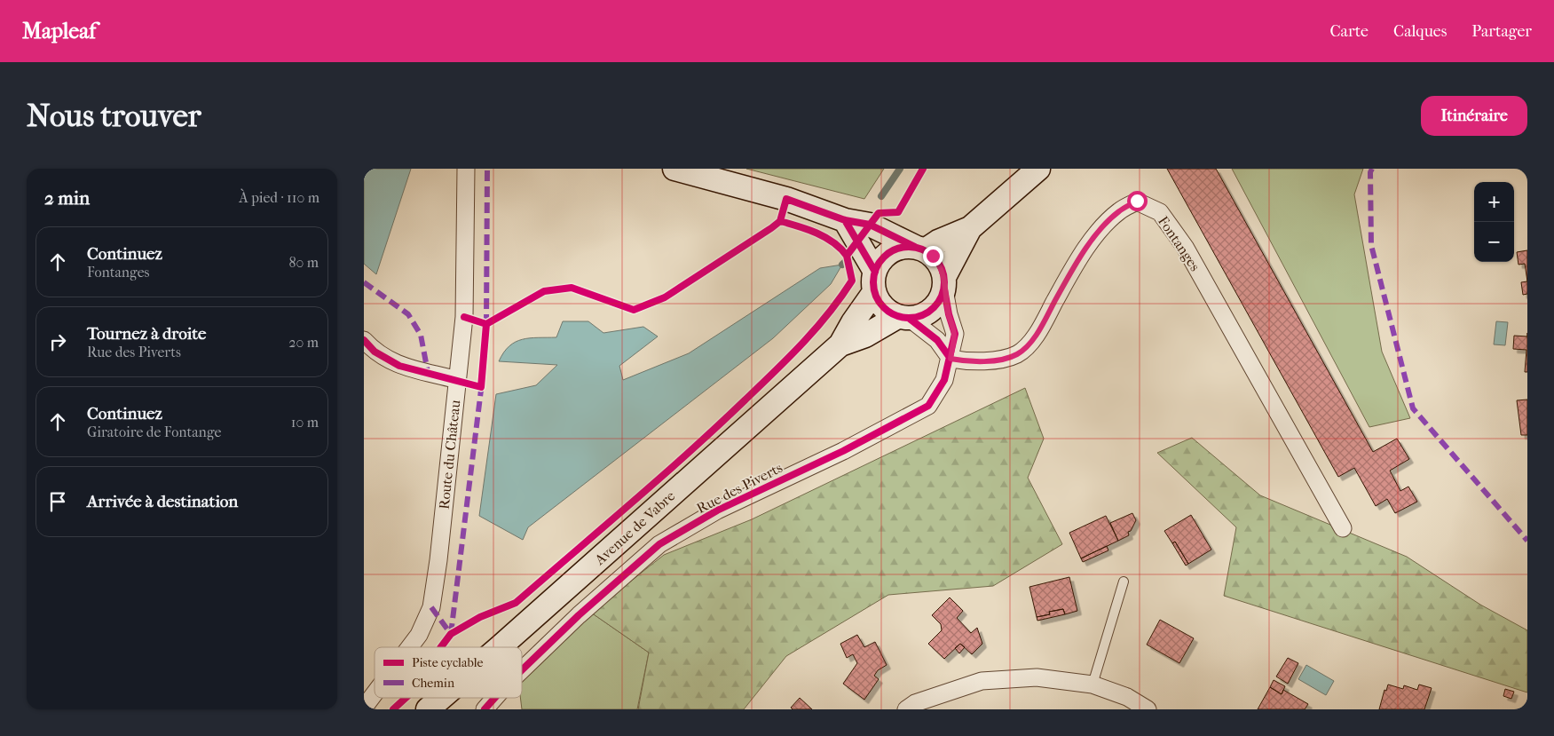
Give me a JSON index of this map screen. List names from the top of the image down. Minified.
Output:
{"streets":{"main road":["Avenue de Vabre"],"street":["Fontanges","Route du Château","Rue des Piverts"]},"crossings":[["Fontanges","Rue des Piverts"],["Rue des Piverts","Avenue de Vabre"]],"legend":["Piste cyclable","Chemin"],"page":{"header":"Mapleaf","nav":["Carte","Calques","Partager"],"buttons":"Itinéraire","title":"Nous trouver","heading":["2 min","À pied · 110 m"],"map_buttons":["+","−"],"list":[["Continuez","Fontanges","80 m"],["Tournez à droite","Rue des Piverts","20 m"],["Continuez","Giratoire de Fontange","10 m"],"Arrivée à destination"]}}
